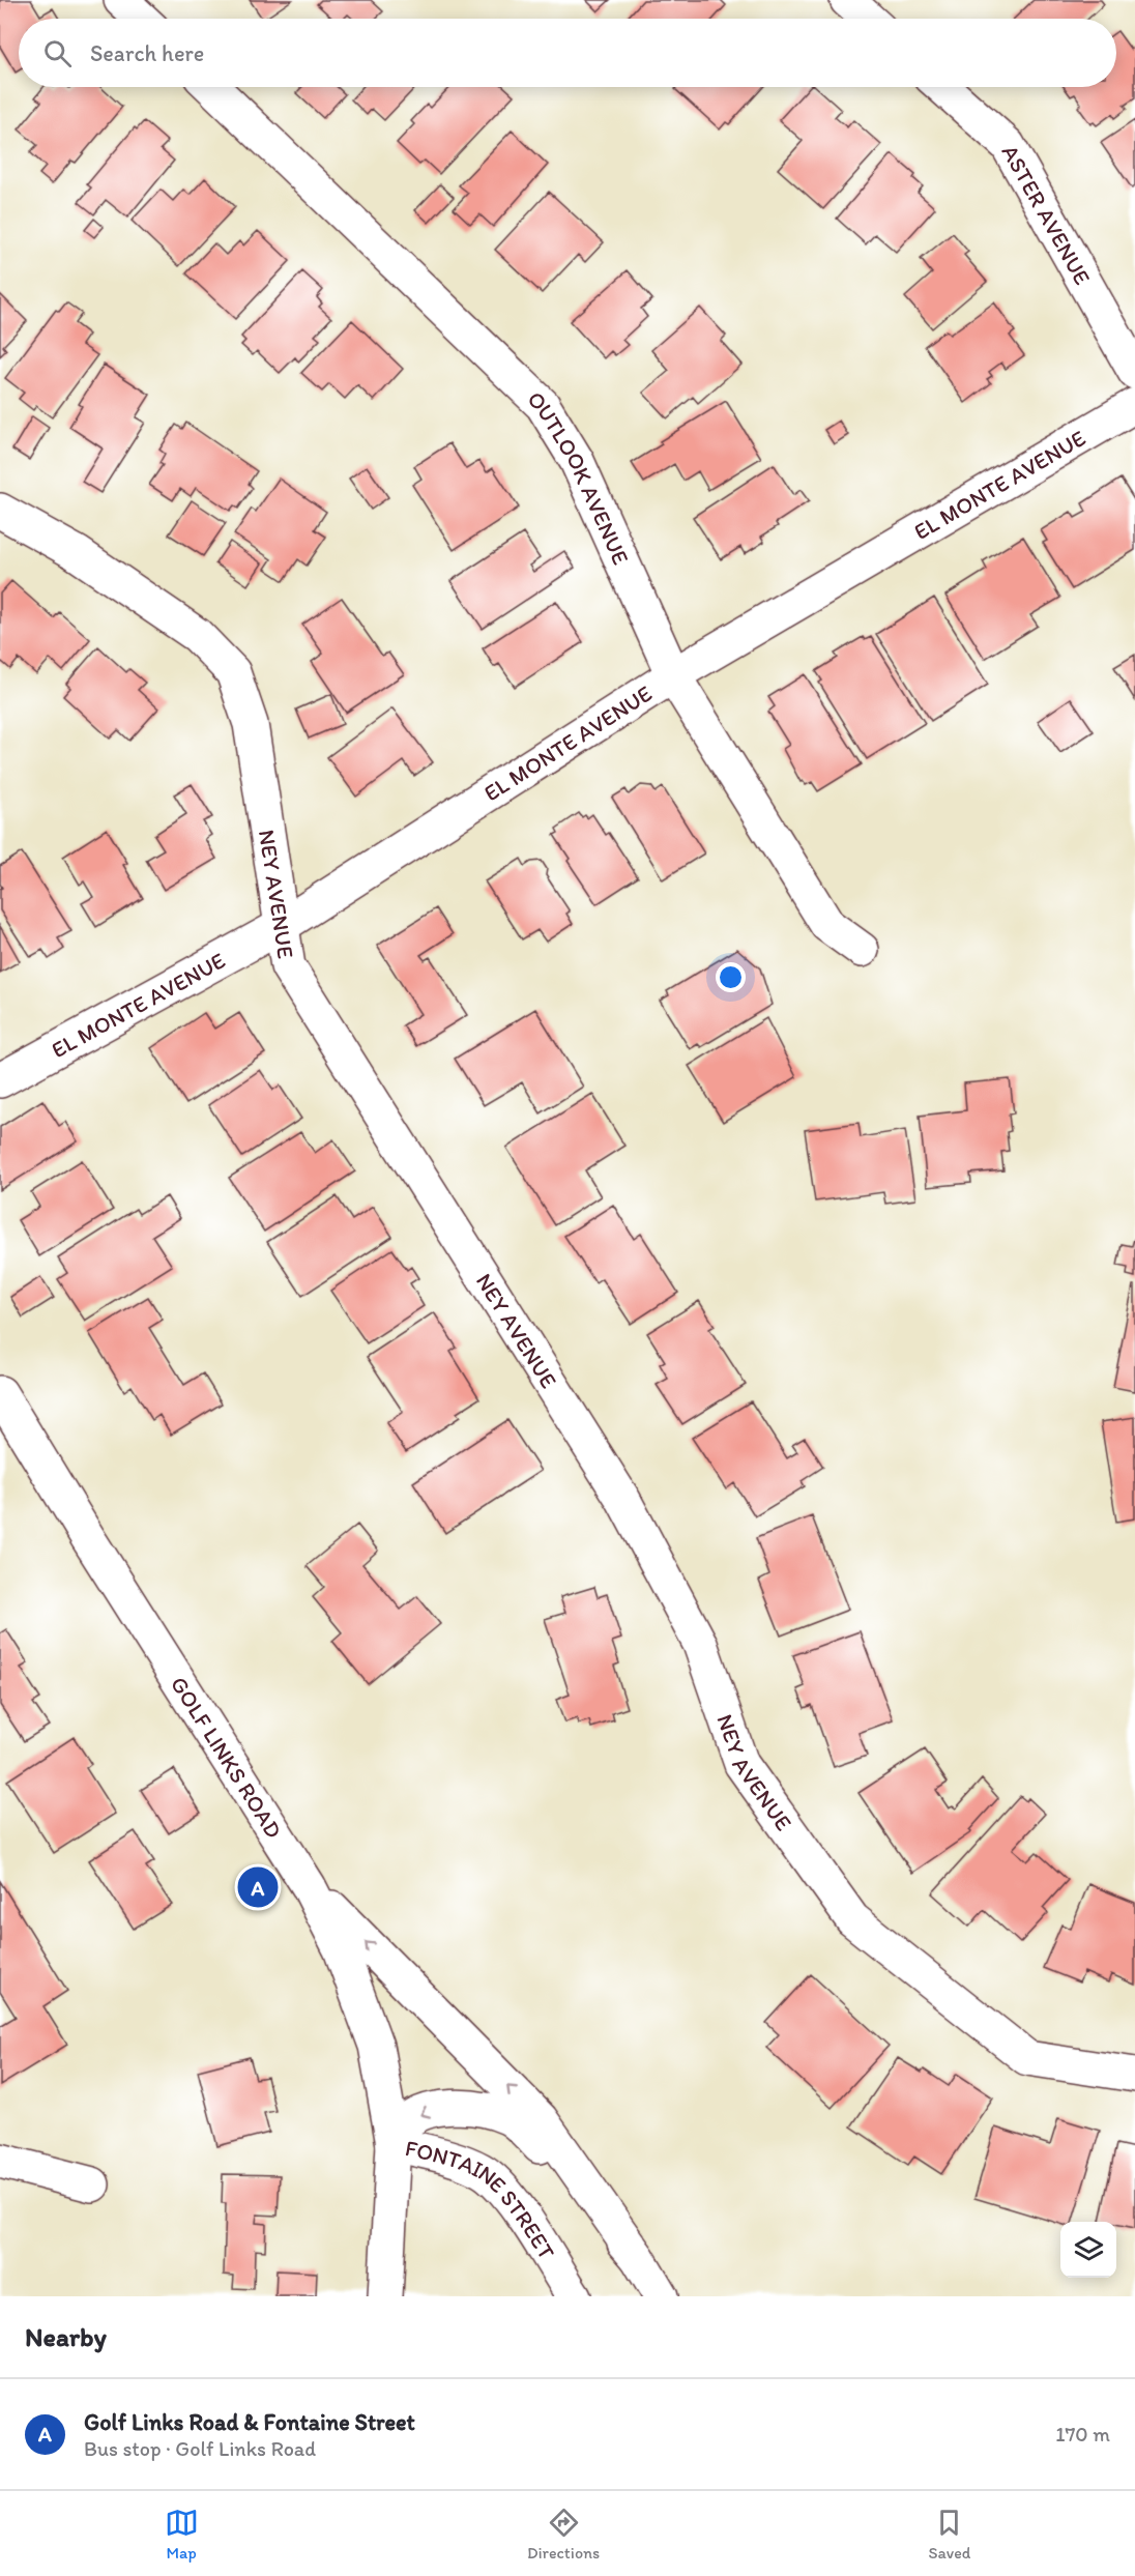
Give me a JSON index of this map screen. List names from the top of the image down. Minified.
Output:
{"streets":{"street":["ASTER AVENUE","OUTLOOK AVENUE","EL MONTE AVENUE","NEY AVENUE","GOLF LINKS ROAD","FONTAINE STREET"]},"crossings":[["OUTLOOK AVENUE","EL MONTE AVENUE"],["EL MONTE AVENUE","NEY AVENUE"],["GOLF LINKS ROAD","FONTAINE STREET"]],"page":{"search":"Search here","pins":"A","heading":"Nearby","list":[{"mark":"A","name":"Golf Links Road & Fontaine Street","note":"Bus stop · Golf Links Road","value":"170 m"}],"nav":["Map","Directions","Saved"]}}
